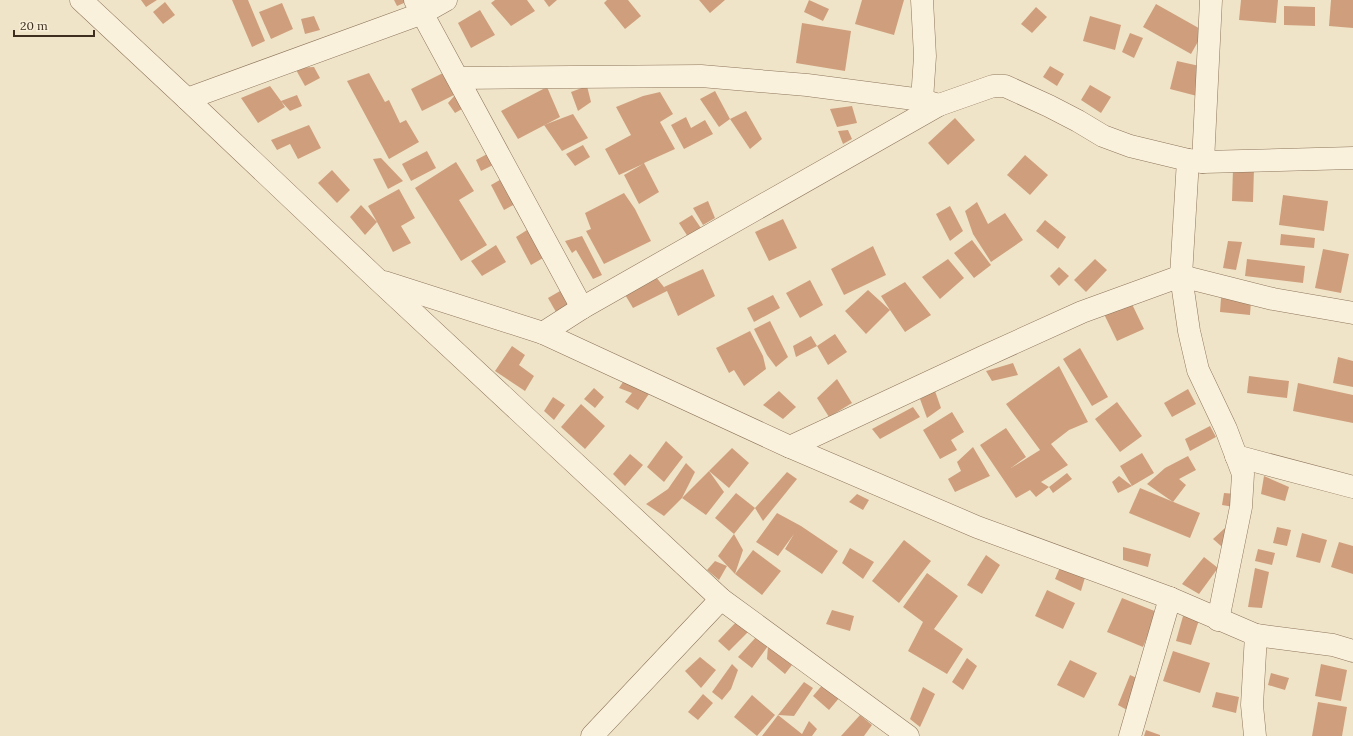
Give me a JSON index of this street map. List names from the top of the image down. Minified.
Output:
{"scale_bar":"20 m"}
